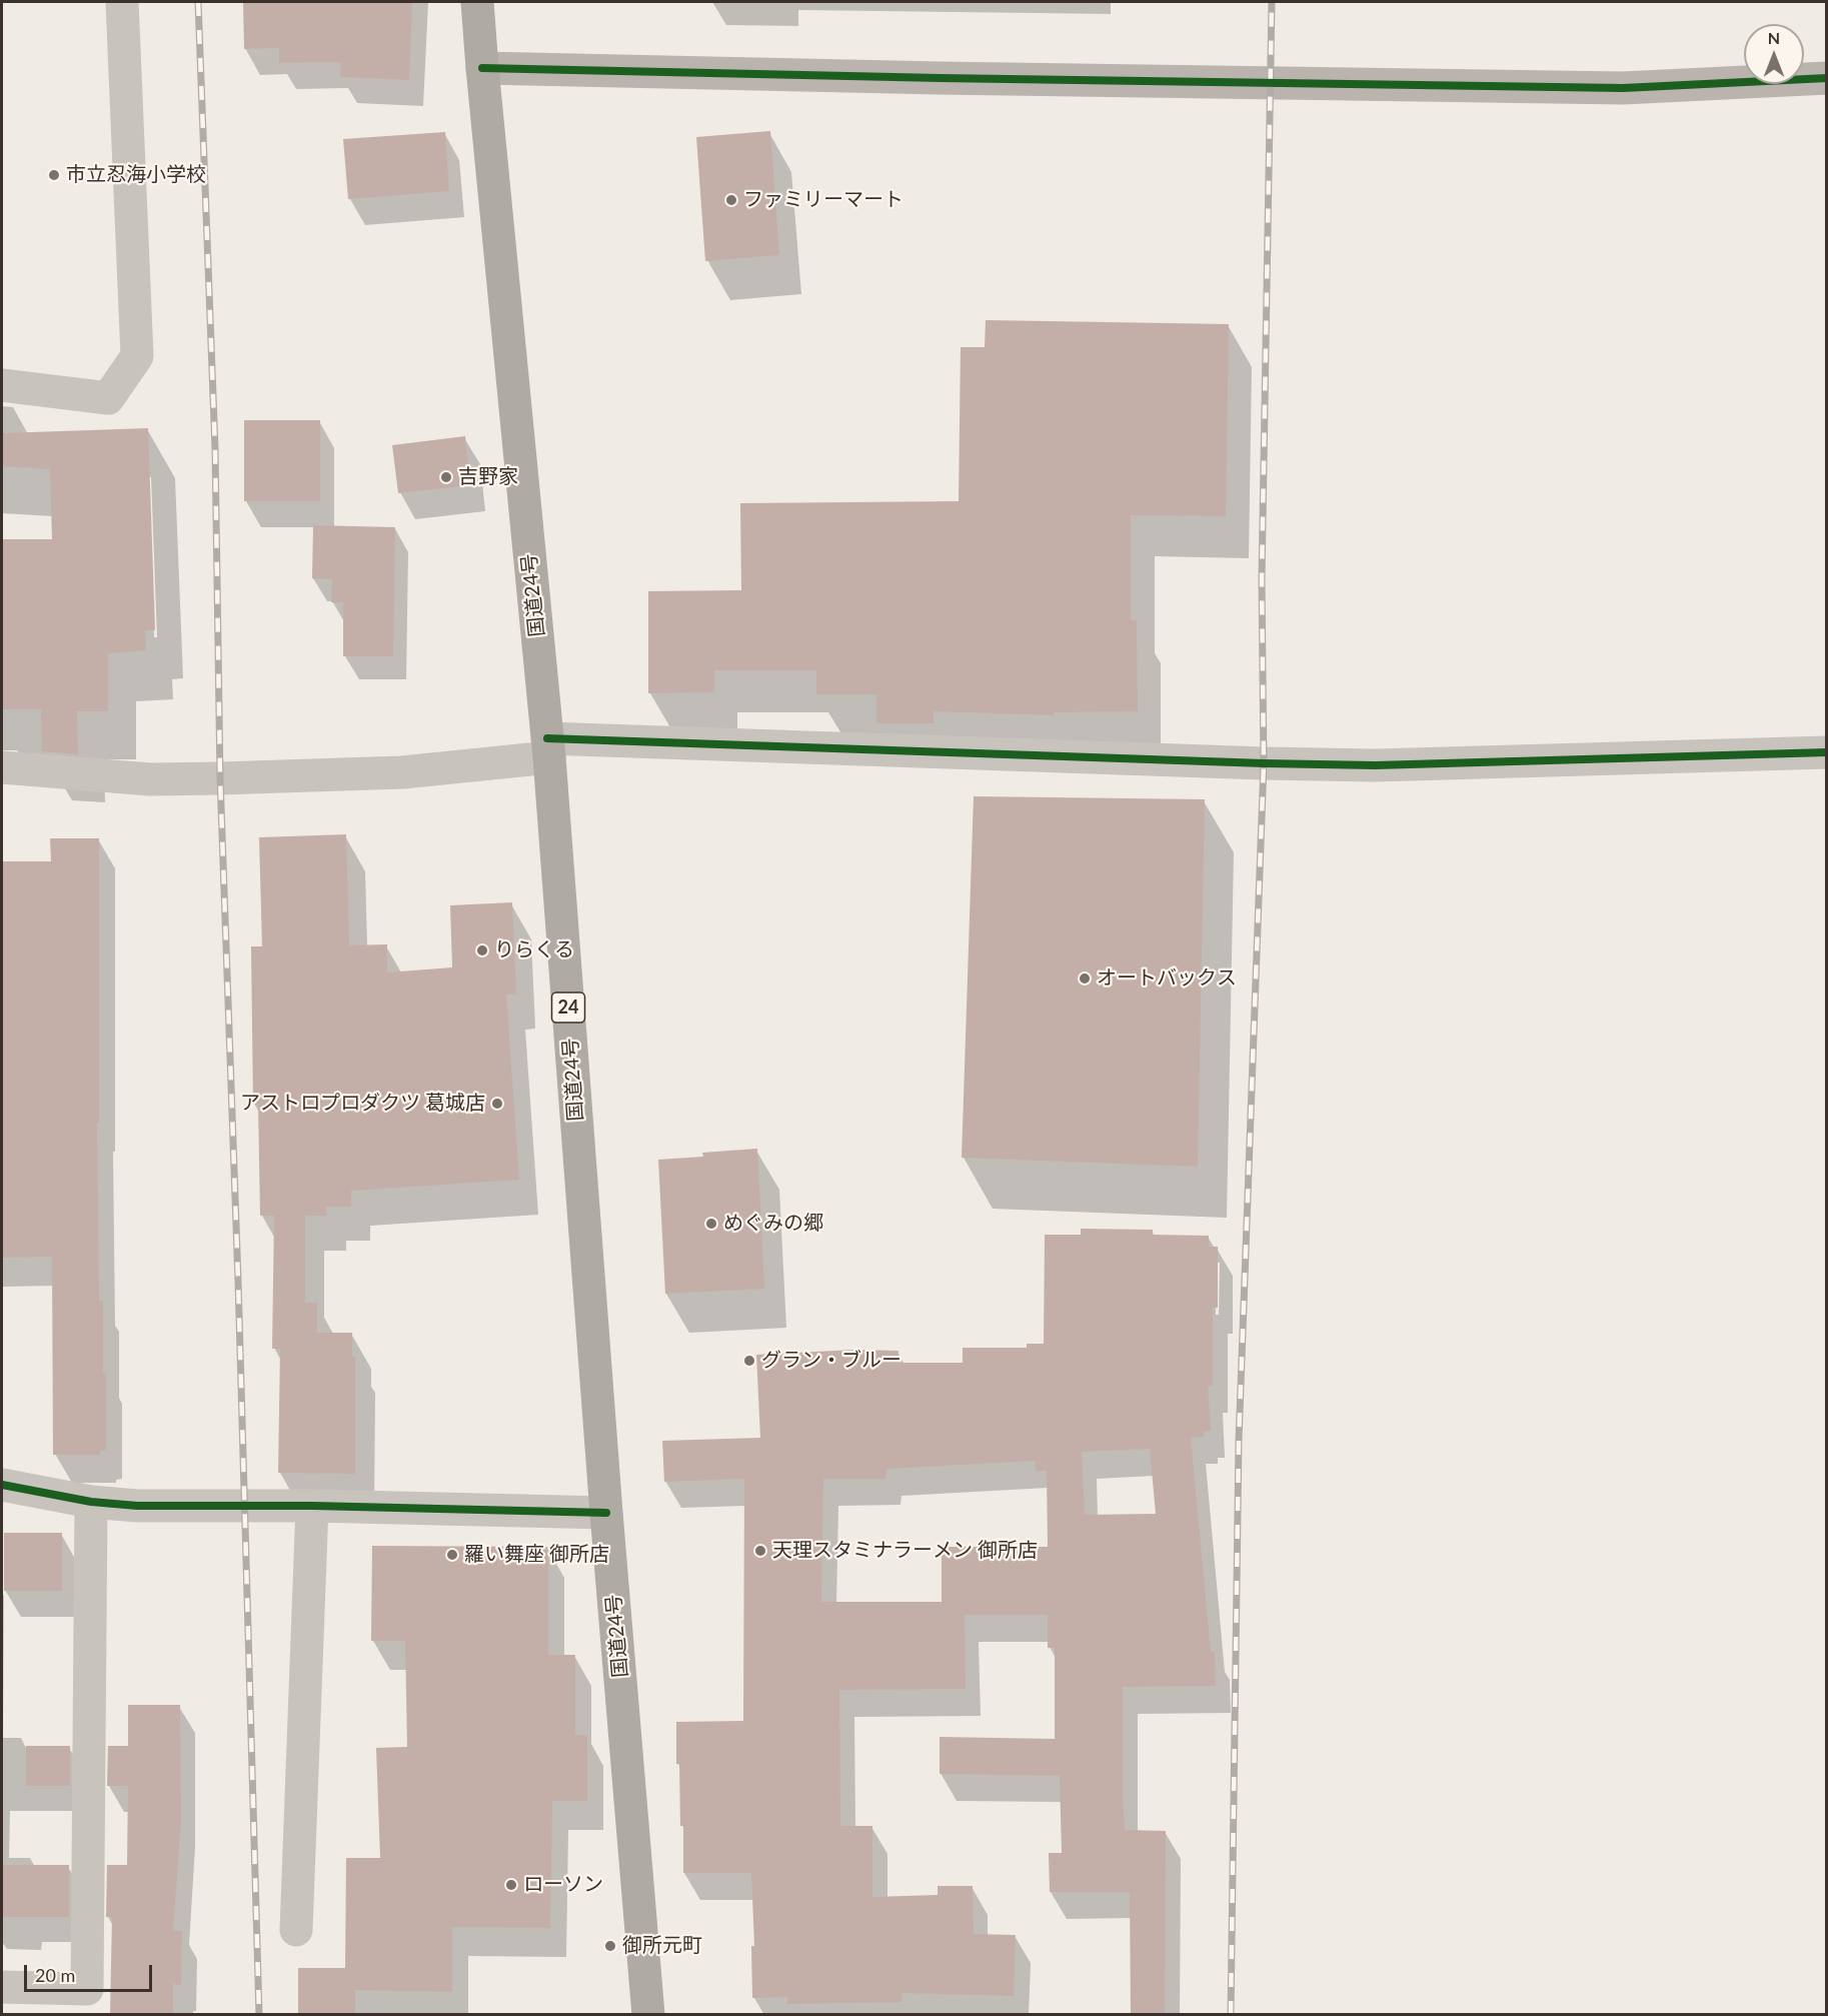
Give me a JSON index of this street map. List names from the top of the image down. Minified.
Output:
{"streets":{"highway":["国道24号","24"]},"places":["市立忍海小学校","ファミリーマート","吉野家","りらくる","オートバックス","アストロプロダクツ 葛城店","めぐみの郷","グラン・ブルー","天理スタミナラーメン 御所店","羅い舞座 御所店","ローソン","御所元町"],"scale_bar":"20 m","north":"top"}
